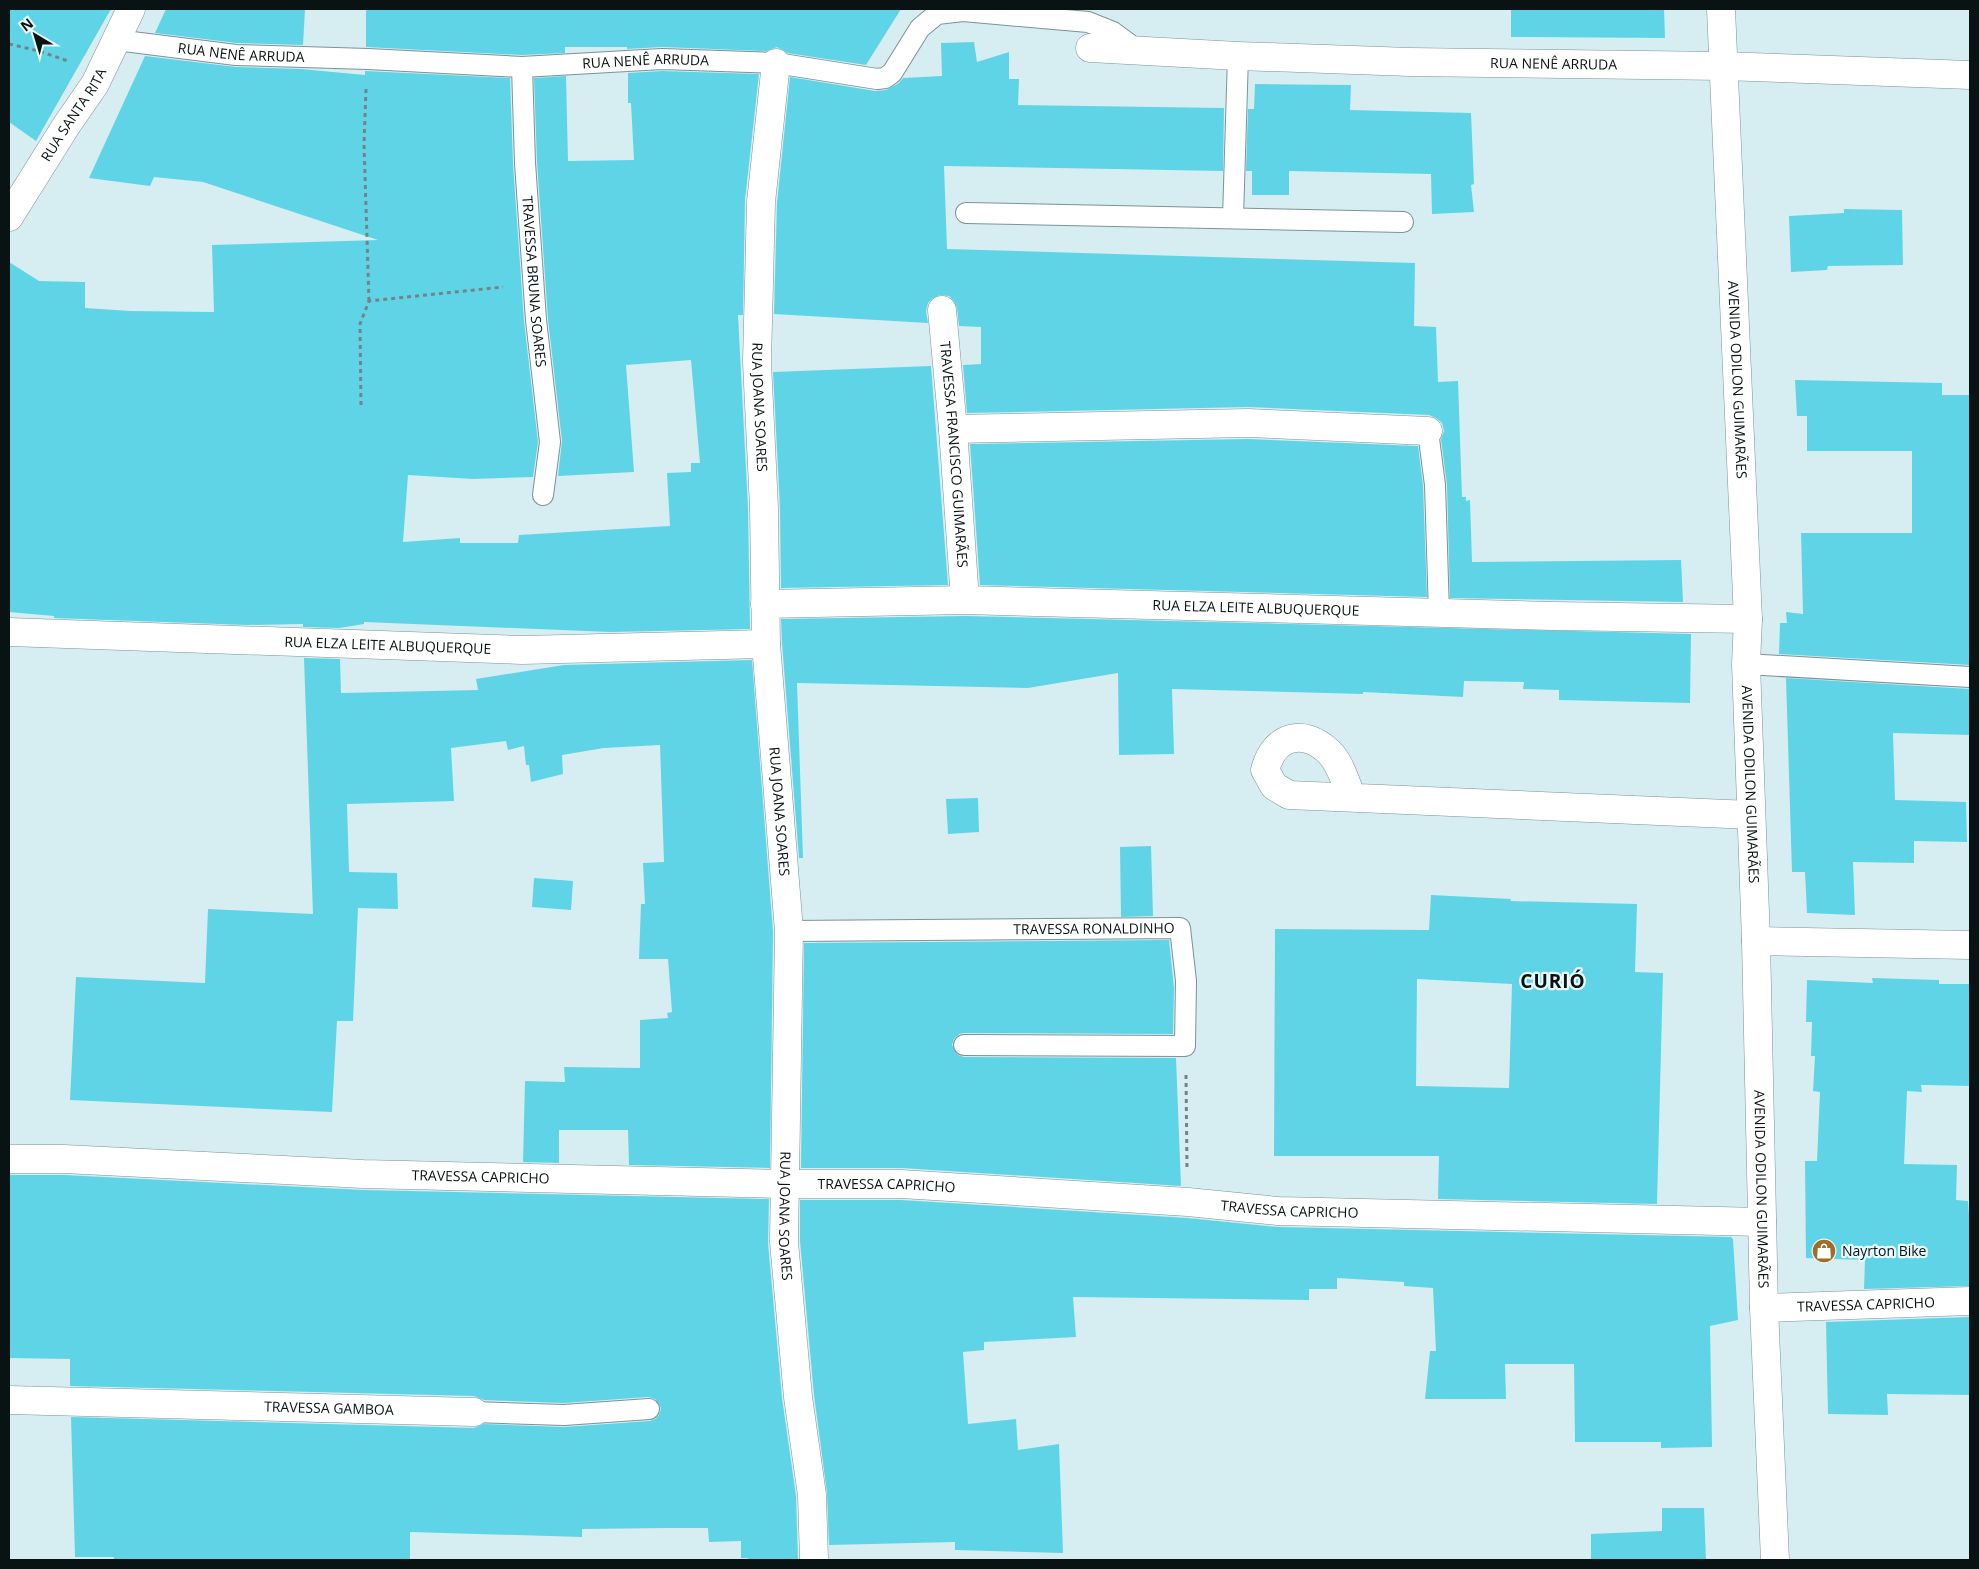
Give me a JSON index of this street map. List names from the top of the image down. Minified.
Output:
{"streets":{"street":["RUA NENÊ ARRUDA","RUA SANTA RITA","AVENIDA ODILON GUIMARÃES","RUA JOANA SOARES","TRAVESSA FRANCISCO GUIMARÃES","RUA ELZA LEITE ALBUQUERQUE","TRAVESSA CAPRICHO","TRAVESSA GAMBOA"],"lane":["TRAVESSA BRUNA SOARES","TRAVESSA RONALDINHO"]},"crossings":[["RUA NENÊ ARRUDA","RUA SANTA RITA"],["RUA NENÊ ARRUDA","TRAVESSA BRUNA SOARES"],["RUA NENÊ ARRUDA","AVENIDA ODILON GUIMARÃES"],["RUA NENÊ ARRUDA","RUA JOANA SOARES"],["AVENIDA ODILON GUIMARÃES","RUA ELZA LEITE ALBUQUERQUE"],["AVENIDA ODILON GUIMARÃES","TRAVESSA CAPRICHO"],["RUA JOANA SOARES","RUA ELZA LEITE ALBUQUERQUE"],["RUA JOANA SOARES","TRAVESSA RONALDINHO"],["RUA JOANA SOARES","TRAVESSA CAPRICHO"],["TRAVESSA FRANCISCO GUIMARÃES","RUA ELZA LEITE ALBUQUERQUE"]],"districts":["CURIÓ"],"places":{"shop":["Nayrton Bike"]},"north":"top left"}
